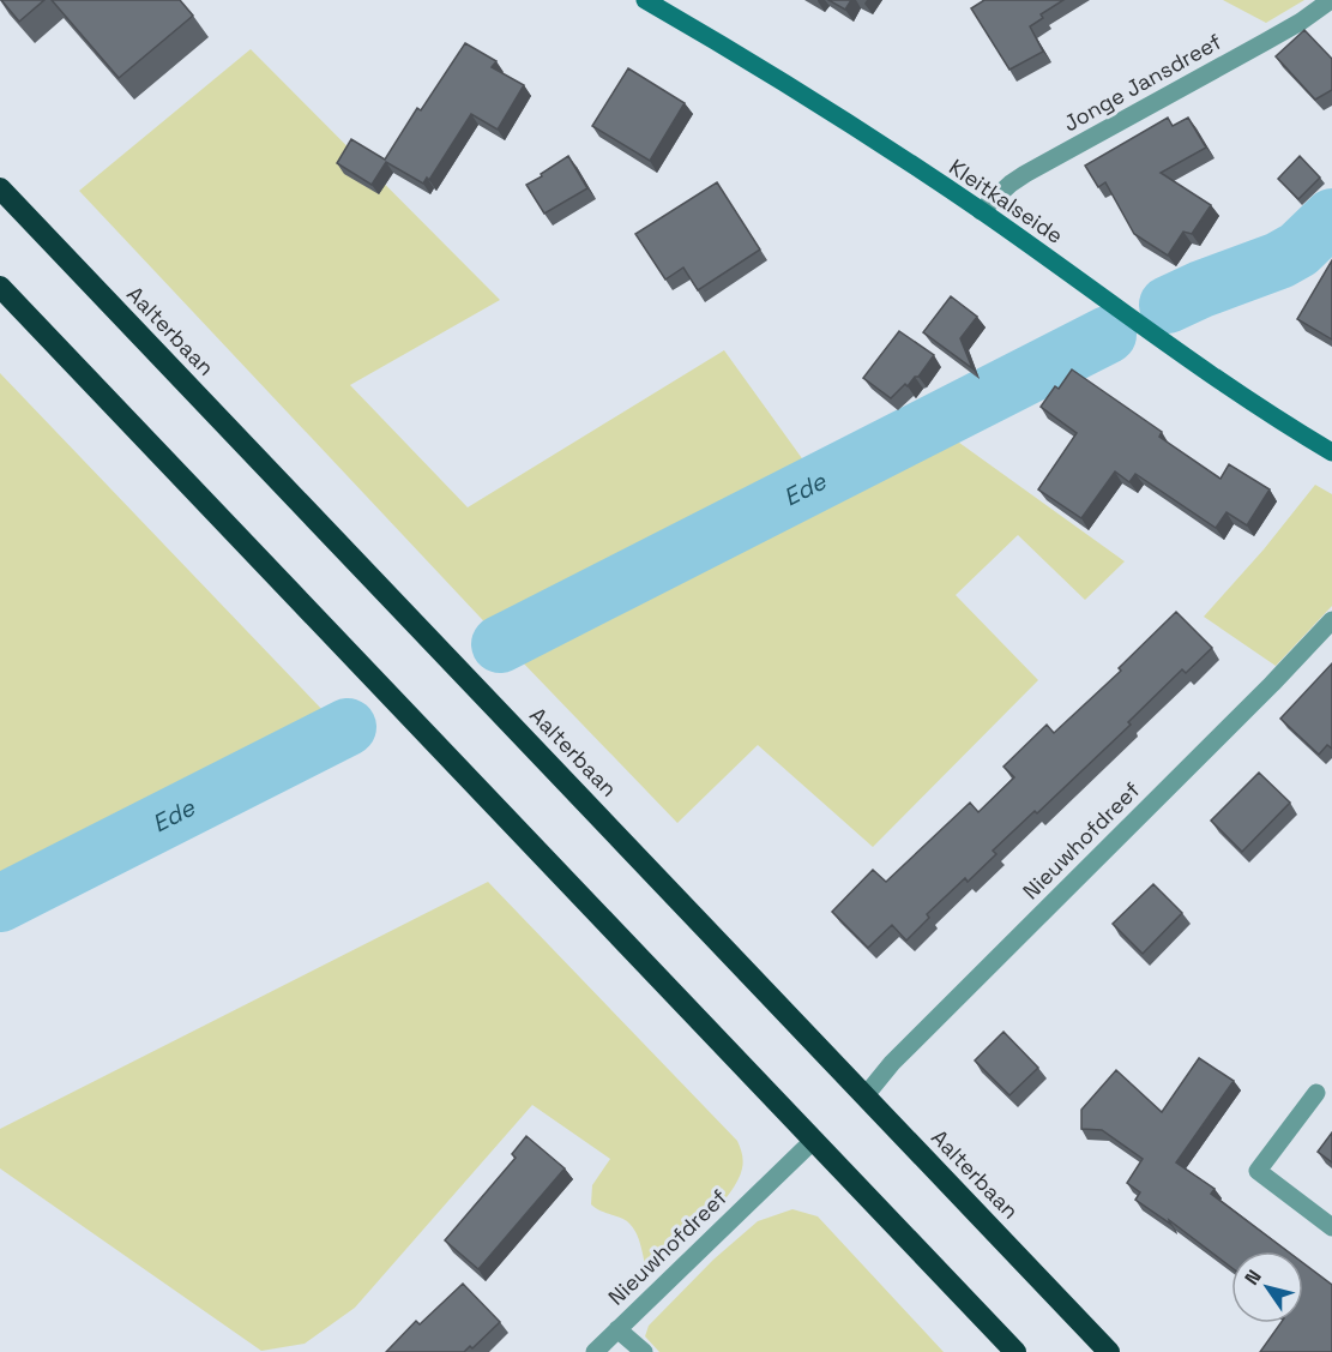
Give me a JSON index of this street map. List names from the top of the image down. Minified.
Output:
{"streets":{"highway":["Aalterbaan"],"street":["Jonge Jansdreef","Kleitkalseide","Nieuwhofdreef"]},"crossings":[["Jonge Jansdreef","Kleitkalseide"],["Aalterbaan","Nieuwhofdreef"]],"water":["Ede"],"north":"top left"}
